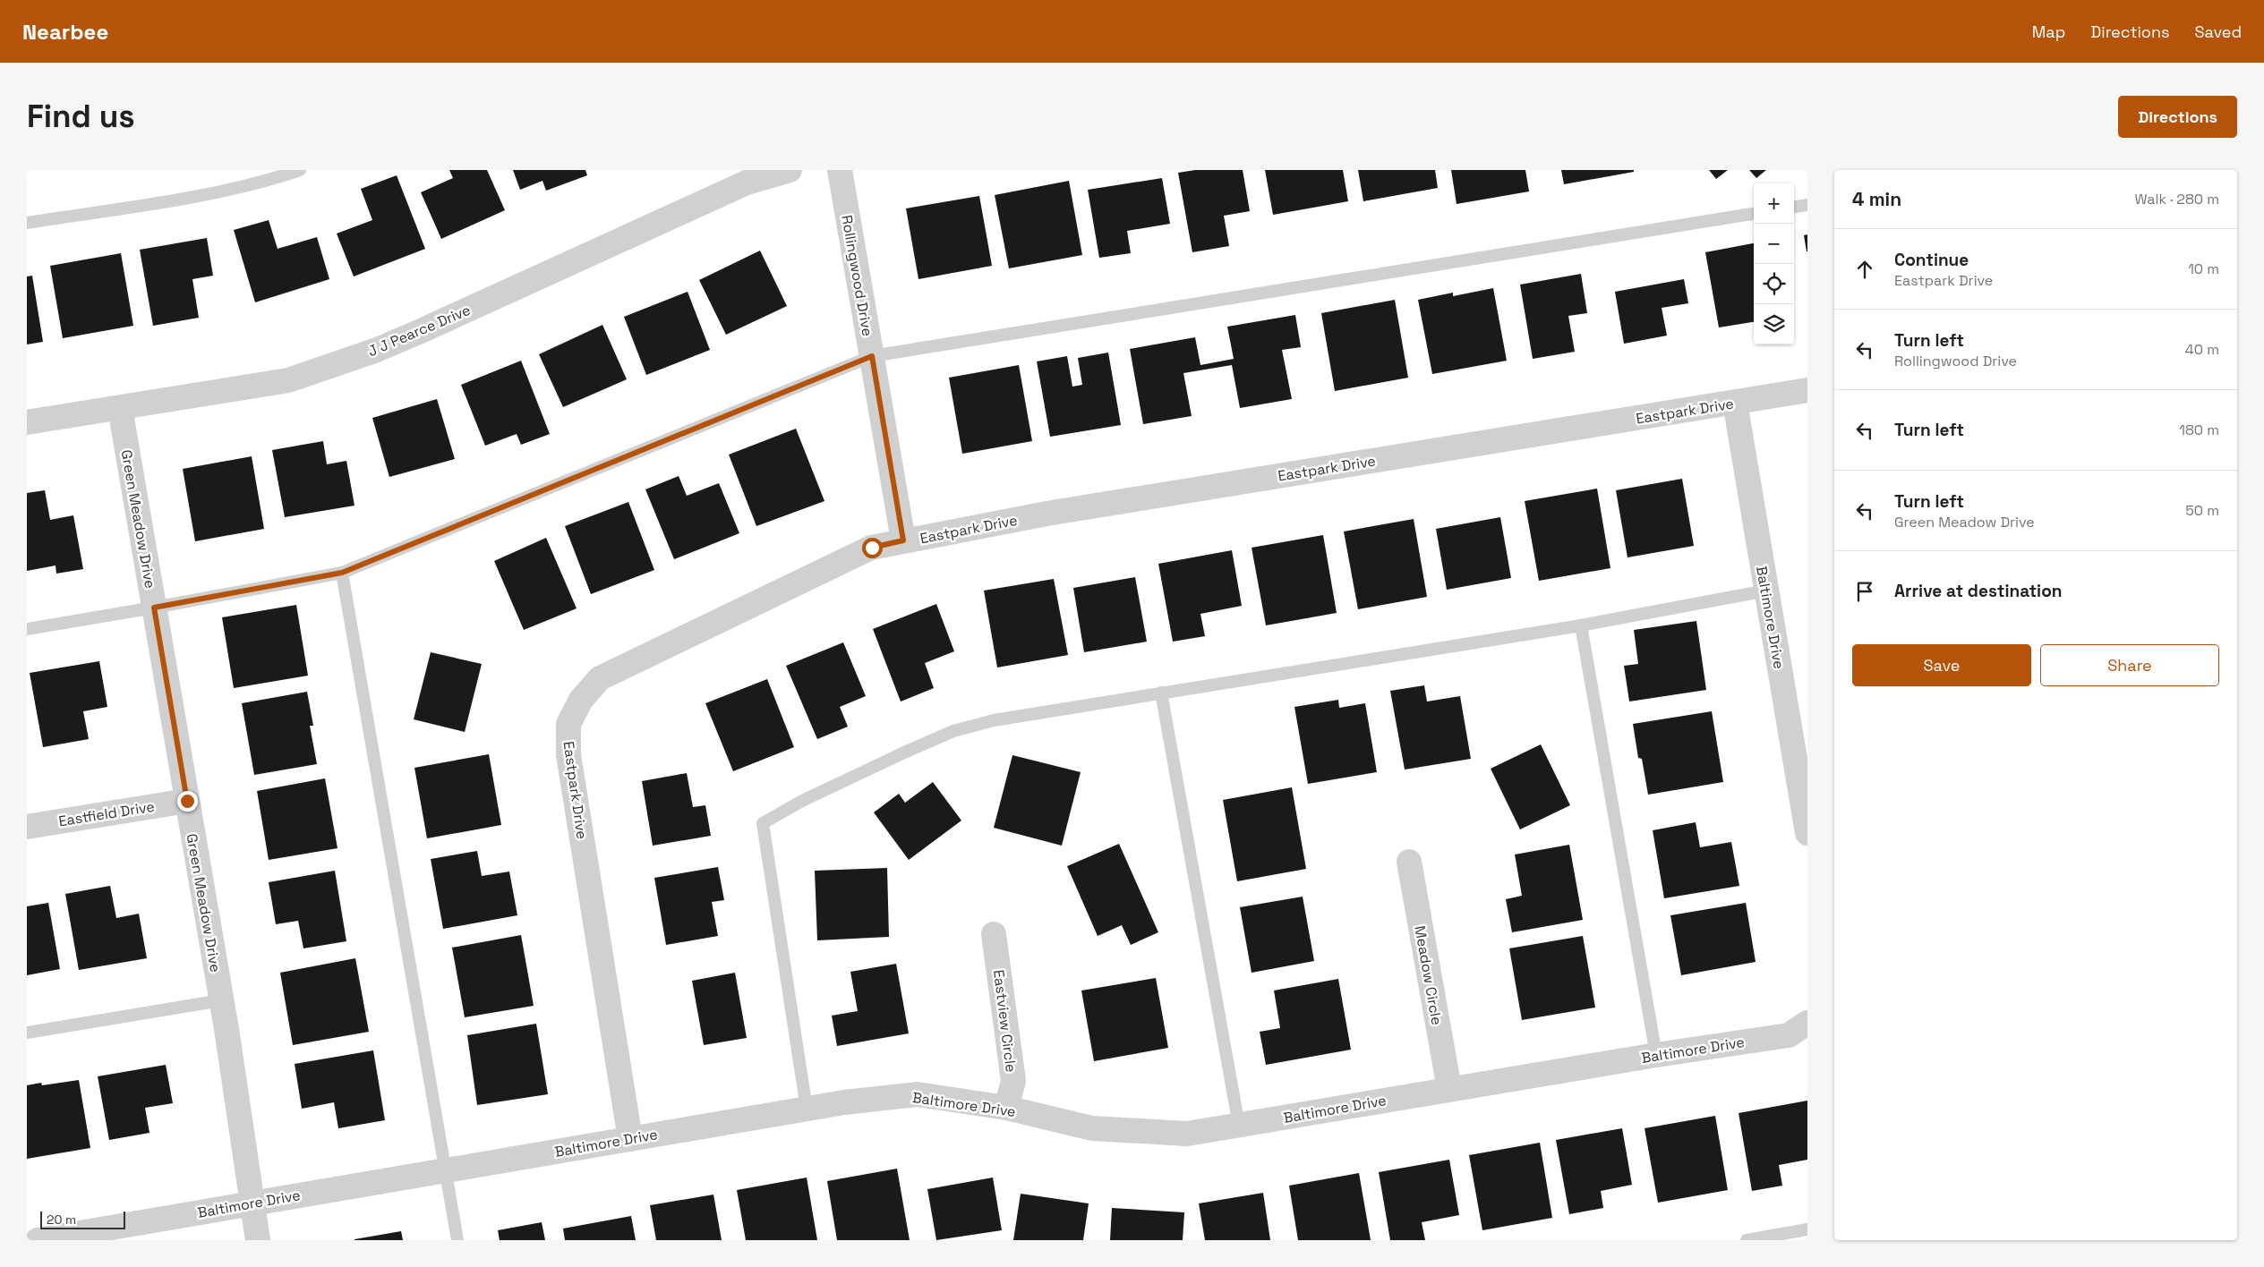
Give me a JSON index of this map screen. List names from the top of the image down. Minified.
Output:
{"streets":{"street":["Rollingwood Drive","J J Pearce Drive","Eastpark Drive","Green Meadow Drive","Baltimore Drive","Eastfield Drive","Meadow Circle","Eastview Circle"]},"crossings":[["Rollingwood Drive","Eastpark Drive"],["J J Pearce Drive","Green Meadow Drive"],["Eastpark Drive","Baltimore Drive"],["Green Meadow Drive","Baltimore Drive"],["Green Meadow Drive","Eastfield Drive"],["Baltimore Drive","Meadow Circle"],["Baltimore Drive","Eastview Circle"]],"scale_bar":"20 m","page":{"header":"Nearbee","nav":["Map","Directions","Saved"],"buttons":["Directions",["Save","Share"]],"title":"Find us","heading":["4 min","Walk · 280 m"],"map_buttons":["+","−"],"list":[["Continue","Eastpark Drive","10 m"],["Turn left","Rollingwood Drive","40 m"],["Turn left","180 m"],["Turn left","Green Meadow Drive","50 m"],"Arrive at destination"],"scale":"20 m"}}
